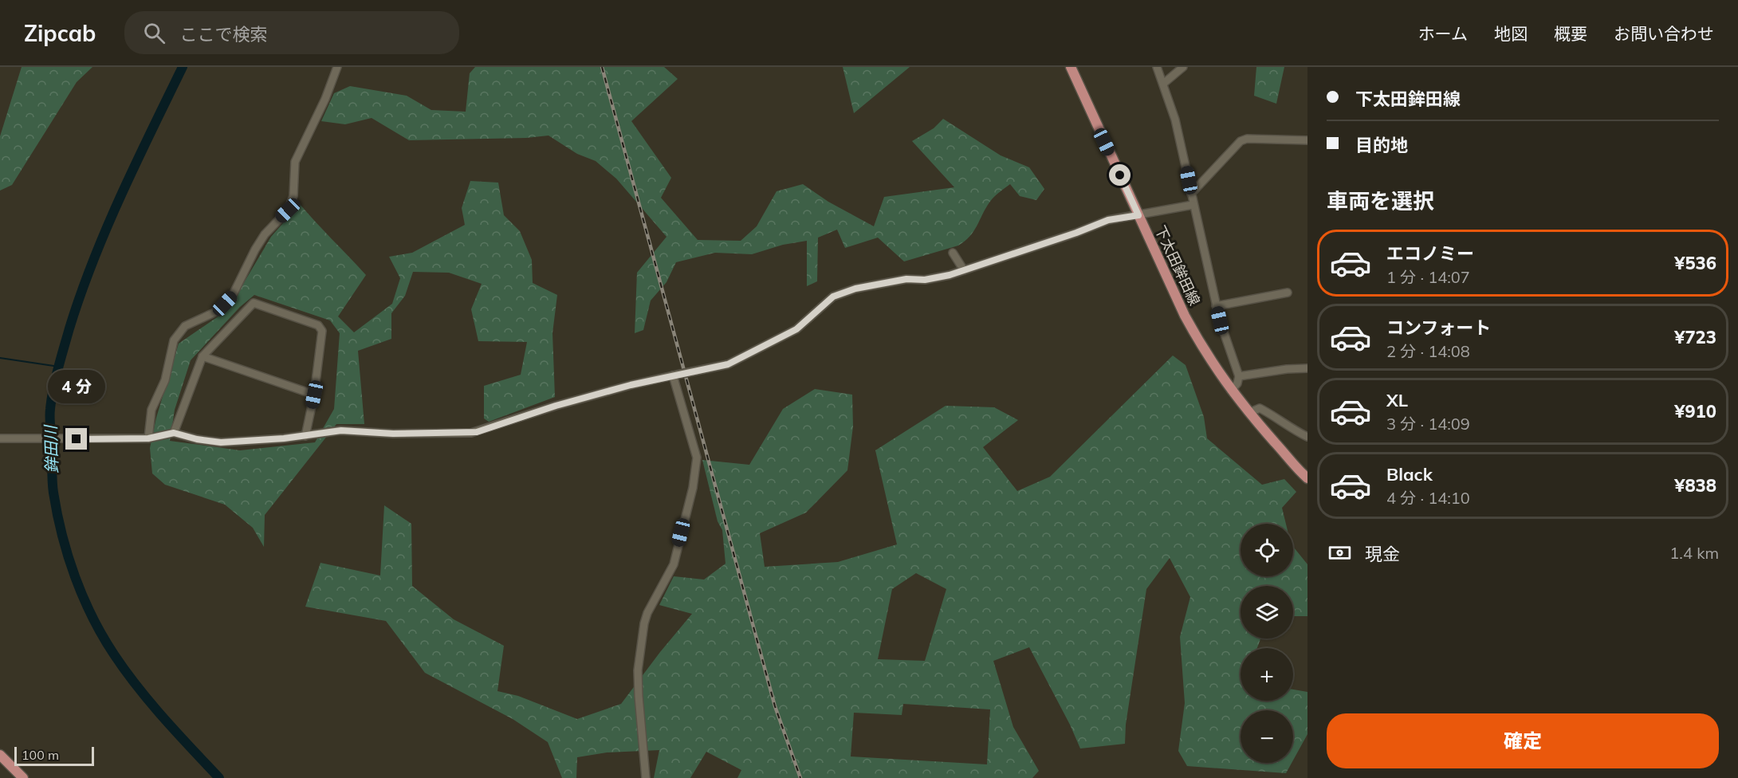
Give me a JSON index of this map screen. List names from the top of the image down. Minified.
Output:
{"streets":{"main road":["下太田鉾田線"]},"water":["鉾田川"],"scale_bar":"100 m","page":{"header":"Zipcab","search":"ここで検索","nav":["ホーム","地図","概要","お問い合わせ"],"banner":["下太田鉾田線","目的地"],"heading":"車両を選択","list":[{"name":"エコノミー","note":"1 分 · 14:07","value":"¥536"},{"name":"コンフォート","note":"2 分 · 14:08","value":"¥723"},{"name":"XL","note":"3 分 · 14:09","value":"¥910"},{"name":"Black","note":"4 分 · 14:10","value":"¥838"}],"bubble":"4 分","map_buttons":["+","−"],"pay":["現金","1.4 km"],"buttons":"確定","scale":"100 m"}}
